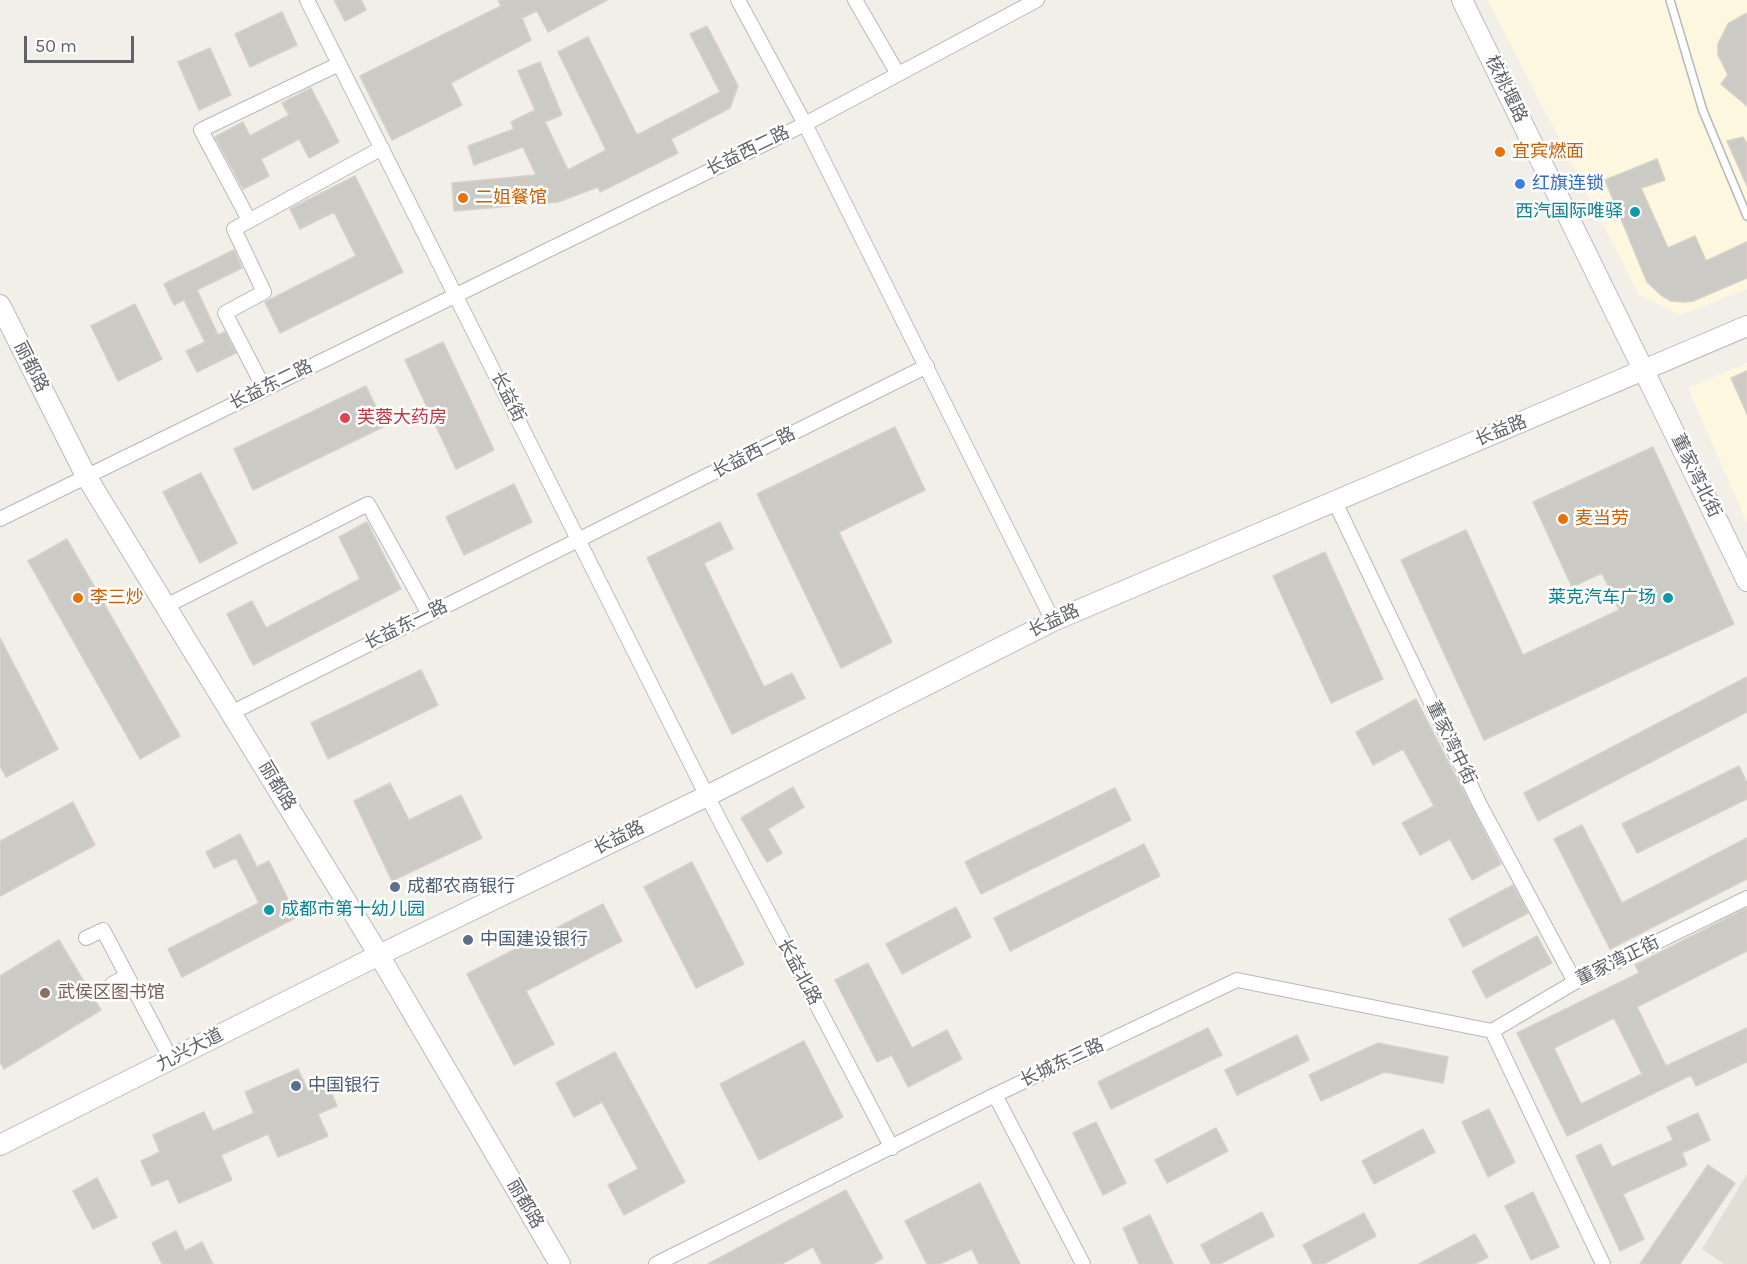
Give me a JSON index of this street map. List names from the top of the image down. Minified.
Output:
{"streets":{"main road":["核桃堰路","丽都路","长益路","董家湾北街","九兴大道"],"street":["长益西二路","长益东二路","长益街","长益西一路","长益东一路","董家湾中街","董家湾正街","长益北路","长城东三路"]},"crossings":[["核桃堰路","长益路"],["核桃堰路","董家湾北街"],["长益西二路","长益东二路"],["长益西二路","长益街"],["丽都路","长益东二路"],["丽都路","长益路"],["丽都路","长益东一路"],["丽都路","九兴大道"],["长益东二路","长益街"],["长益街","长益路"],["长益街","长益西一路"],["长益街","长益东一路"],["长益街","长益北路"],["长益路","董家湾北街"],["长益路","董家湾中街"],["长益路","长益北路"],["长益路","九兴大道"],["长益西一路","长益东一路"],["董家湾中街","董家湾正街"],["董家湾正街","长城东三路"],["长益北路","长城东三路"]],"places":["宜宾燃面","红旗连锁","二姐餐馆","西汽国际唯驿","芙蓉大药房","麦当劳","李三炒","莱克汽车广场","成都农商银行","成都市第十幼儿园","中国建设银行","武侯区图书馆","中国银行"],"scale_bar":"50 m"}
